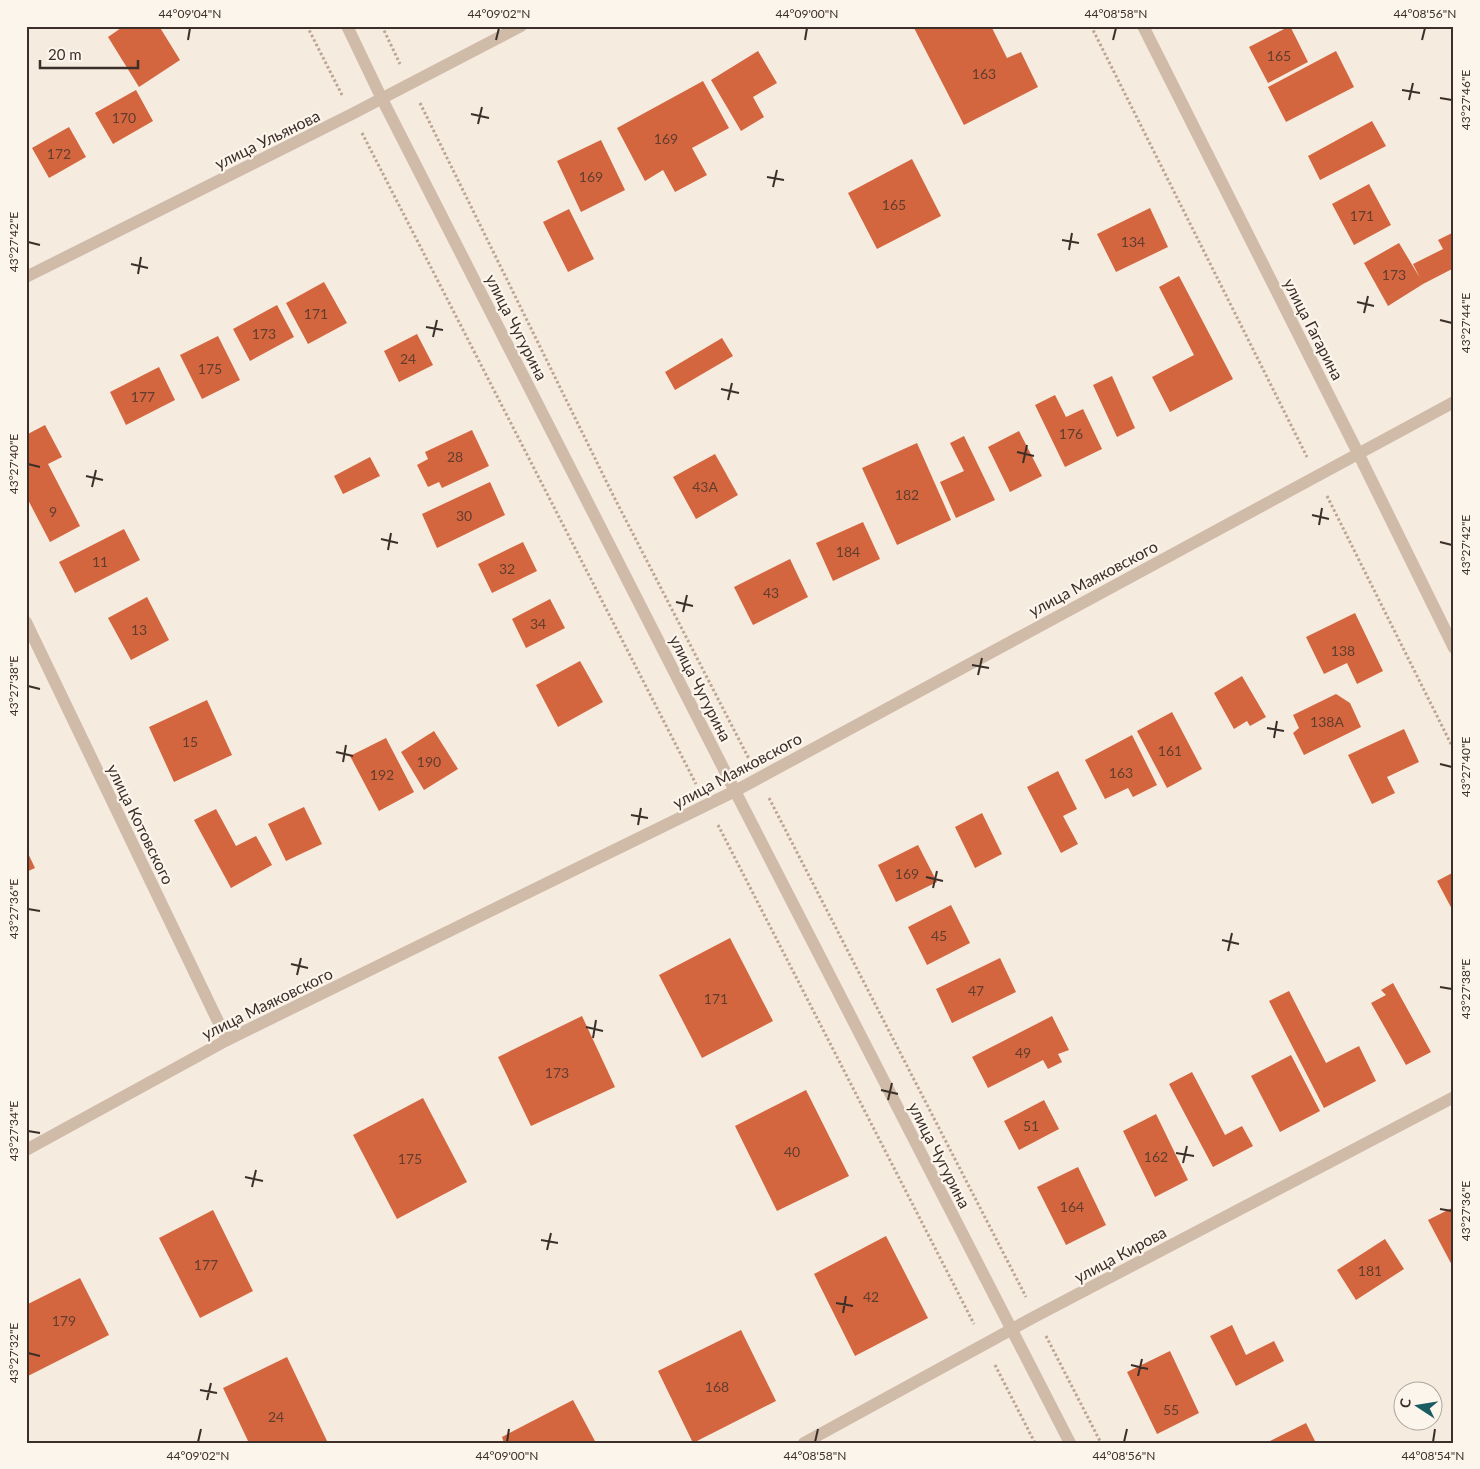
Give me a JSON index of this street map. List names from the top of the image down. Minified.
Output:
{"streets":{"street":["улица Ульянова","улица Чугурина","улица Гагарина","улица Маяковского","улица Котовского","улица Кирова"]},"crossings":[["улица Ульянова","улица Чугурина"],["улица Чугурина","улица Маяковского"],["улица Чугурина","улица Кирова"],["улица Гагарина","улица Маяковского"],["улица Маяковского","улица Котовского"]],"house_numbers":["165","163","170","169","172","169","165","171","134","173","171","173","24","175","177","176","28","43А","182","9","30","184","11","32","43","34","13","138","138А","15","161","190","163","192","169","45","47","171","49","173","51","40","162","175","164","177","181","42","179","168","55","24"],"scale_bar":"20 m","north":"left","coordinates":["44°09'04\"N","44°09'02\"N","44°09'00\"N","44°08'58\"N","44°08'56\"N","43°27'46\"E","43°27'42\"E","43°27'44\"E","43°27'40\"E","43°27'38\"E","43°27'36\"E","43°27'34\"E","43°27'32\"E","44°08'54\"N"]}
